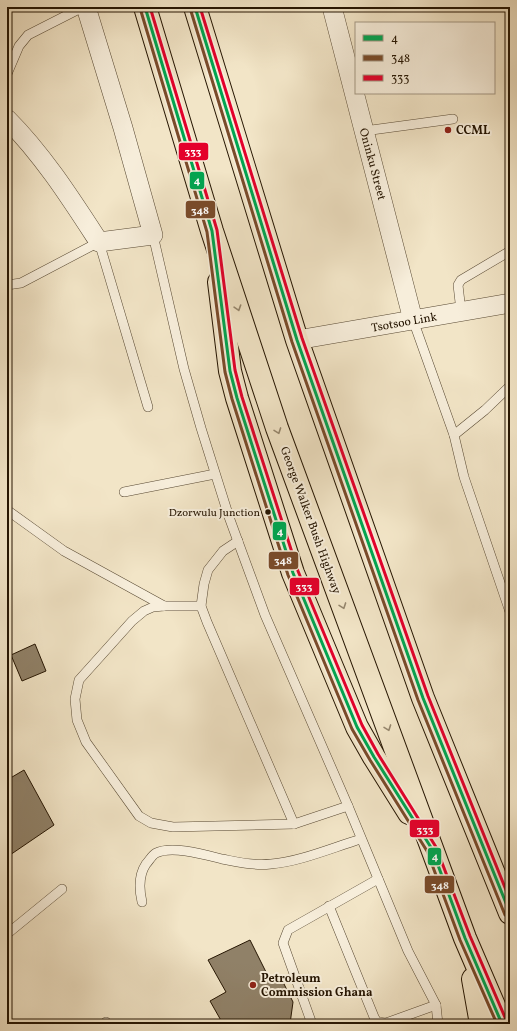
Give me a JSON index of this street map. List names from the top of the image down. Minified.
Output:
{"streets":{"highway":["George Walker Bush Highway"],"street":["Oninku Street","Tsotsoo Link"]},"crossings":[["Oninku Street","Tsotsoo Link"]],"places":["CCML","Dzorwulu Junction","Petroleum Commission Ghana"],"lines":["transit line 4","transit line 333","transit line 348"],"legend":["4","348","333"]}
